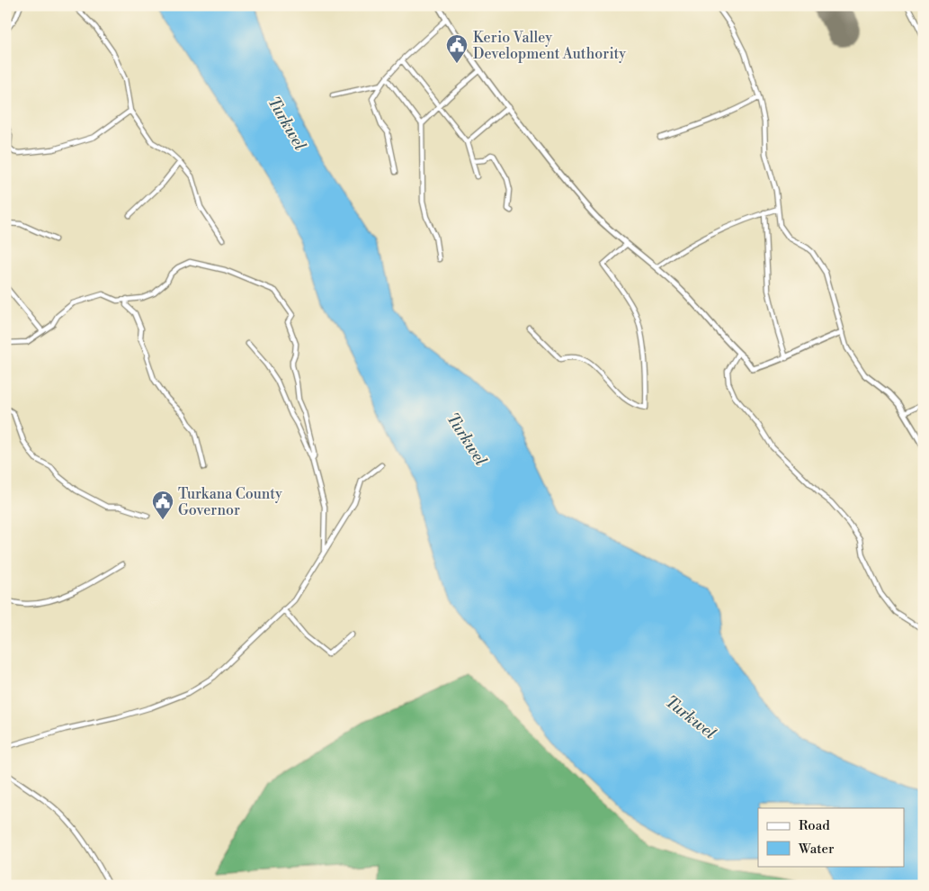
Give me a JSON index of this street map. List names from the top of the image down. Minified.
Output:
{"water":["Turkwel"],"places":{"public building":["Kerio Valley Development Authority","Turkana County Governor"]},"legend":["Road","Water"]}
